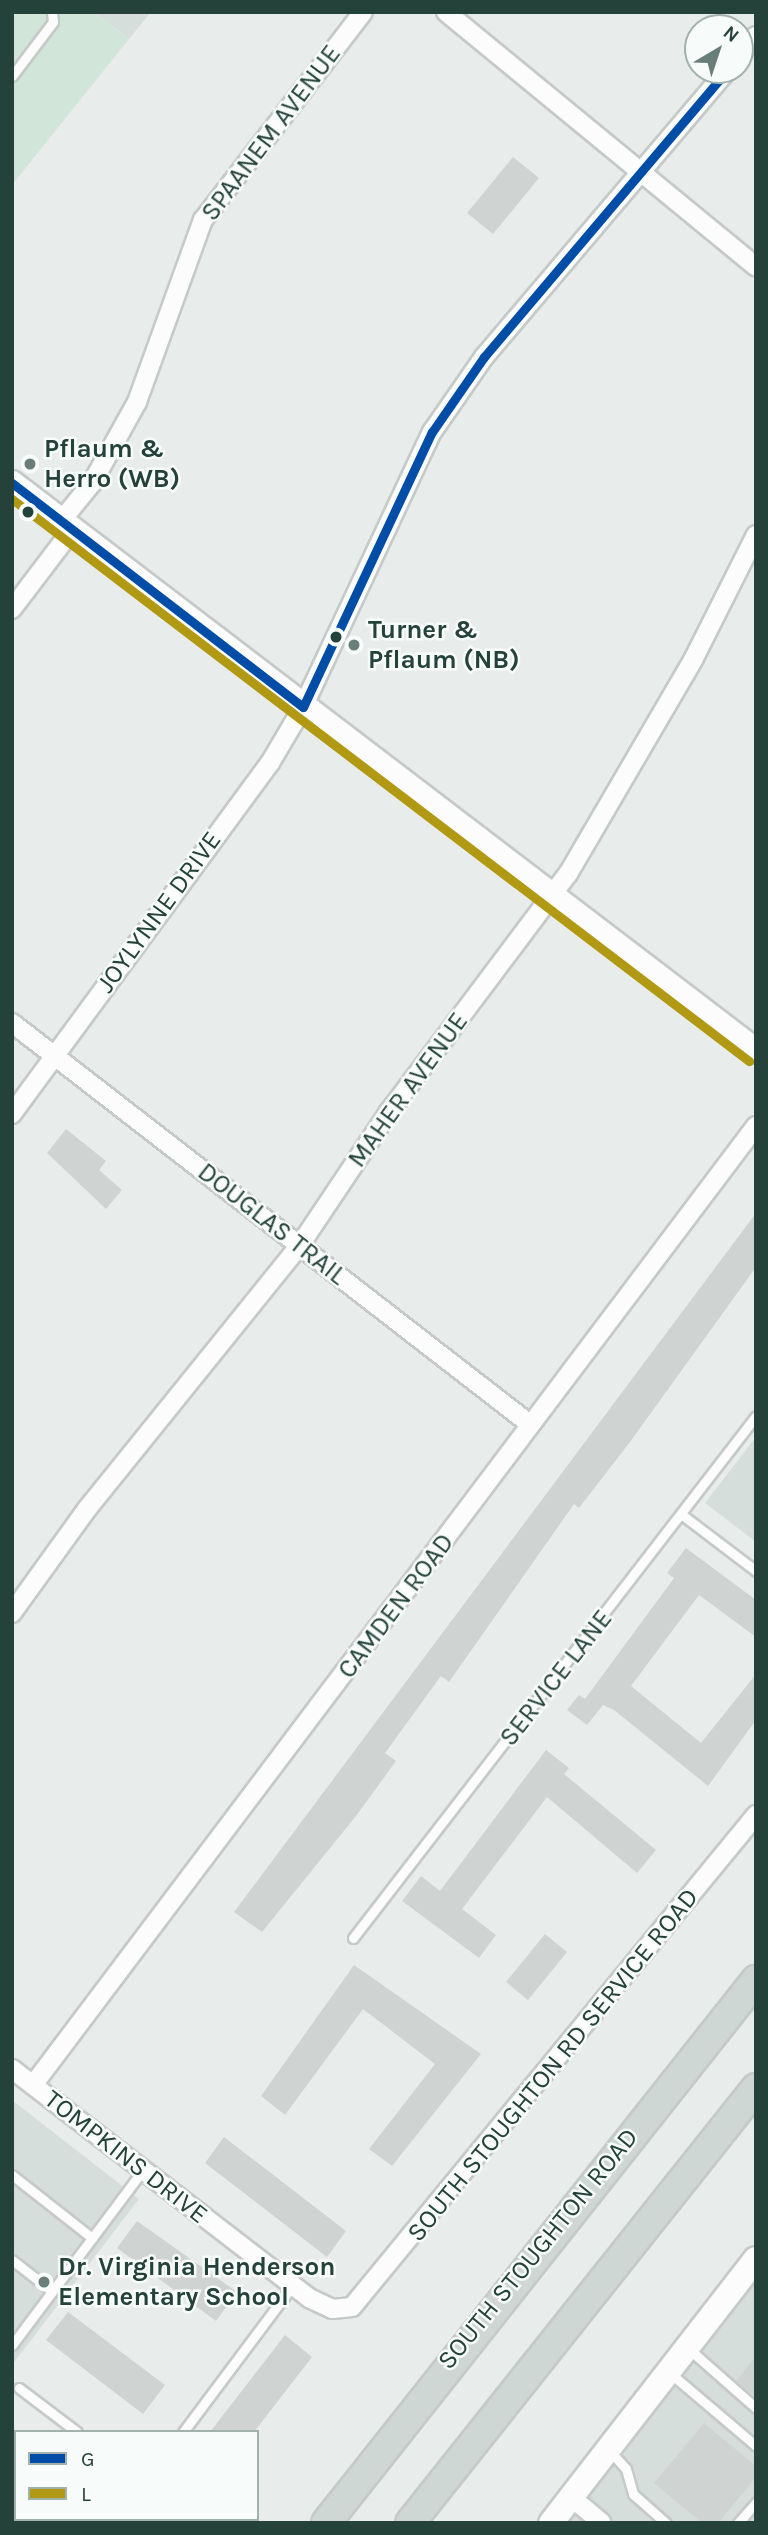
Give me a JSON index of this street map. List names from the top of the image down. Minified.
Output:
{"streets":{"main road":["SOUTH STOUGHTON ROAD"],"street":["SPAANEM AVENUE","JOYLYNNE DRIVE","MAHER AVENUE","DOUGLAS TRAIL","CAMDEN ROAD","SOUTH STOUGHTON RD SERVICE ROAD","TOMPKINS DRIVE"],"lane":["SERVICE LANE"]},"crossings":[["JOYLYNNE DRIVE","DOUGLAS TRAIL"],["MAHER AVENUE","DOUGLAS TRAIL"],["DOUGLAS TRAIL","CAMDEN ROAD"],["CAMDEN ROAD","TOMPKINS DRIVE"],["SOUTH STOUGHTON RD SERVICE ROAD","TOMPKINS DRIVE"]],"places":["Pflaum & Herro (WB)","Turner & Pflaum (NB)","Dr. Virginia Henderson Elementary School"],"lines":["transit line G","transit line L"],"legend":["G","L"],"north":"top right"}
